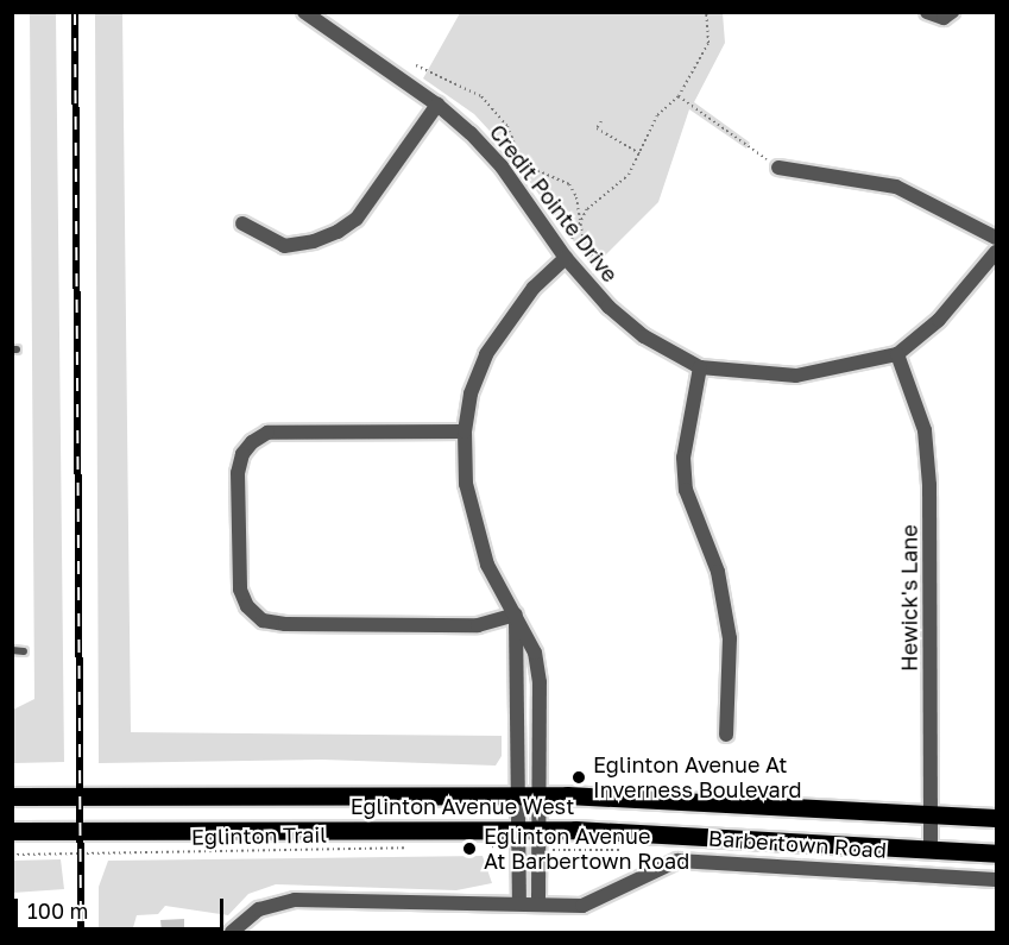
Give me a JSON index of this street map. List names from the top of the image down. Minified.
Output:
{"streets":{"main road":["Eglinton Avenue West"],"street":["Credit Pointe Drive","Hewick's Lane","Barbertown Road"],"path":["Eglinton Trail"]},"crossings":[["Credit Pointe Drive","Hewick's Lane"],["Hewick's Lane","Eglinton Avenue West"]],"places":["Eglinton Avenue At Inverness Boulevard","Eglinton Avenue At Barbertown Road"],"scale_bar":"100 m"}
